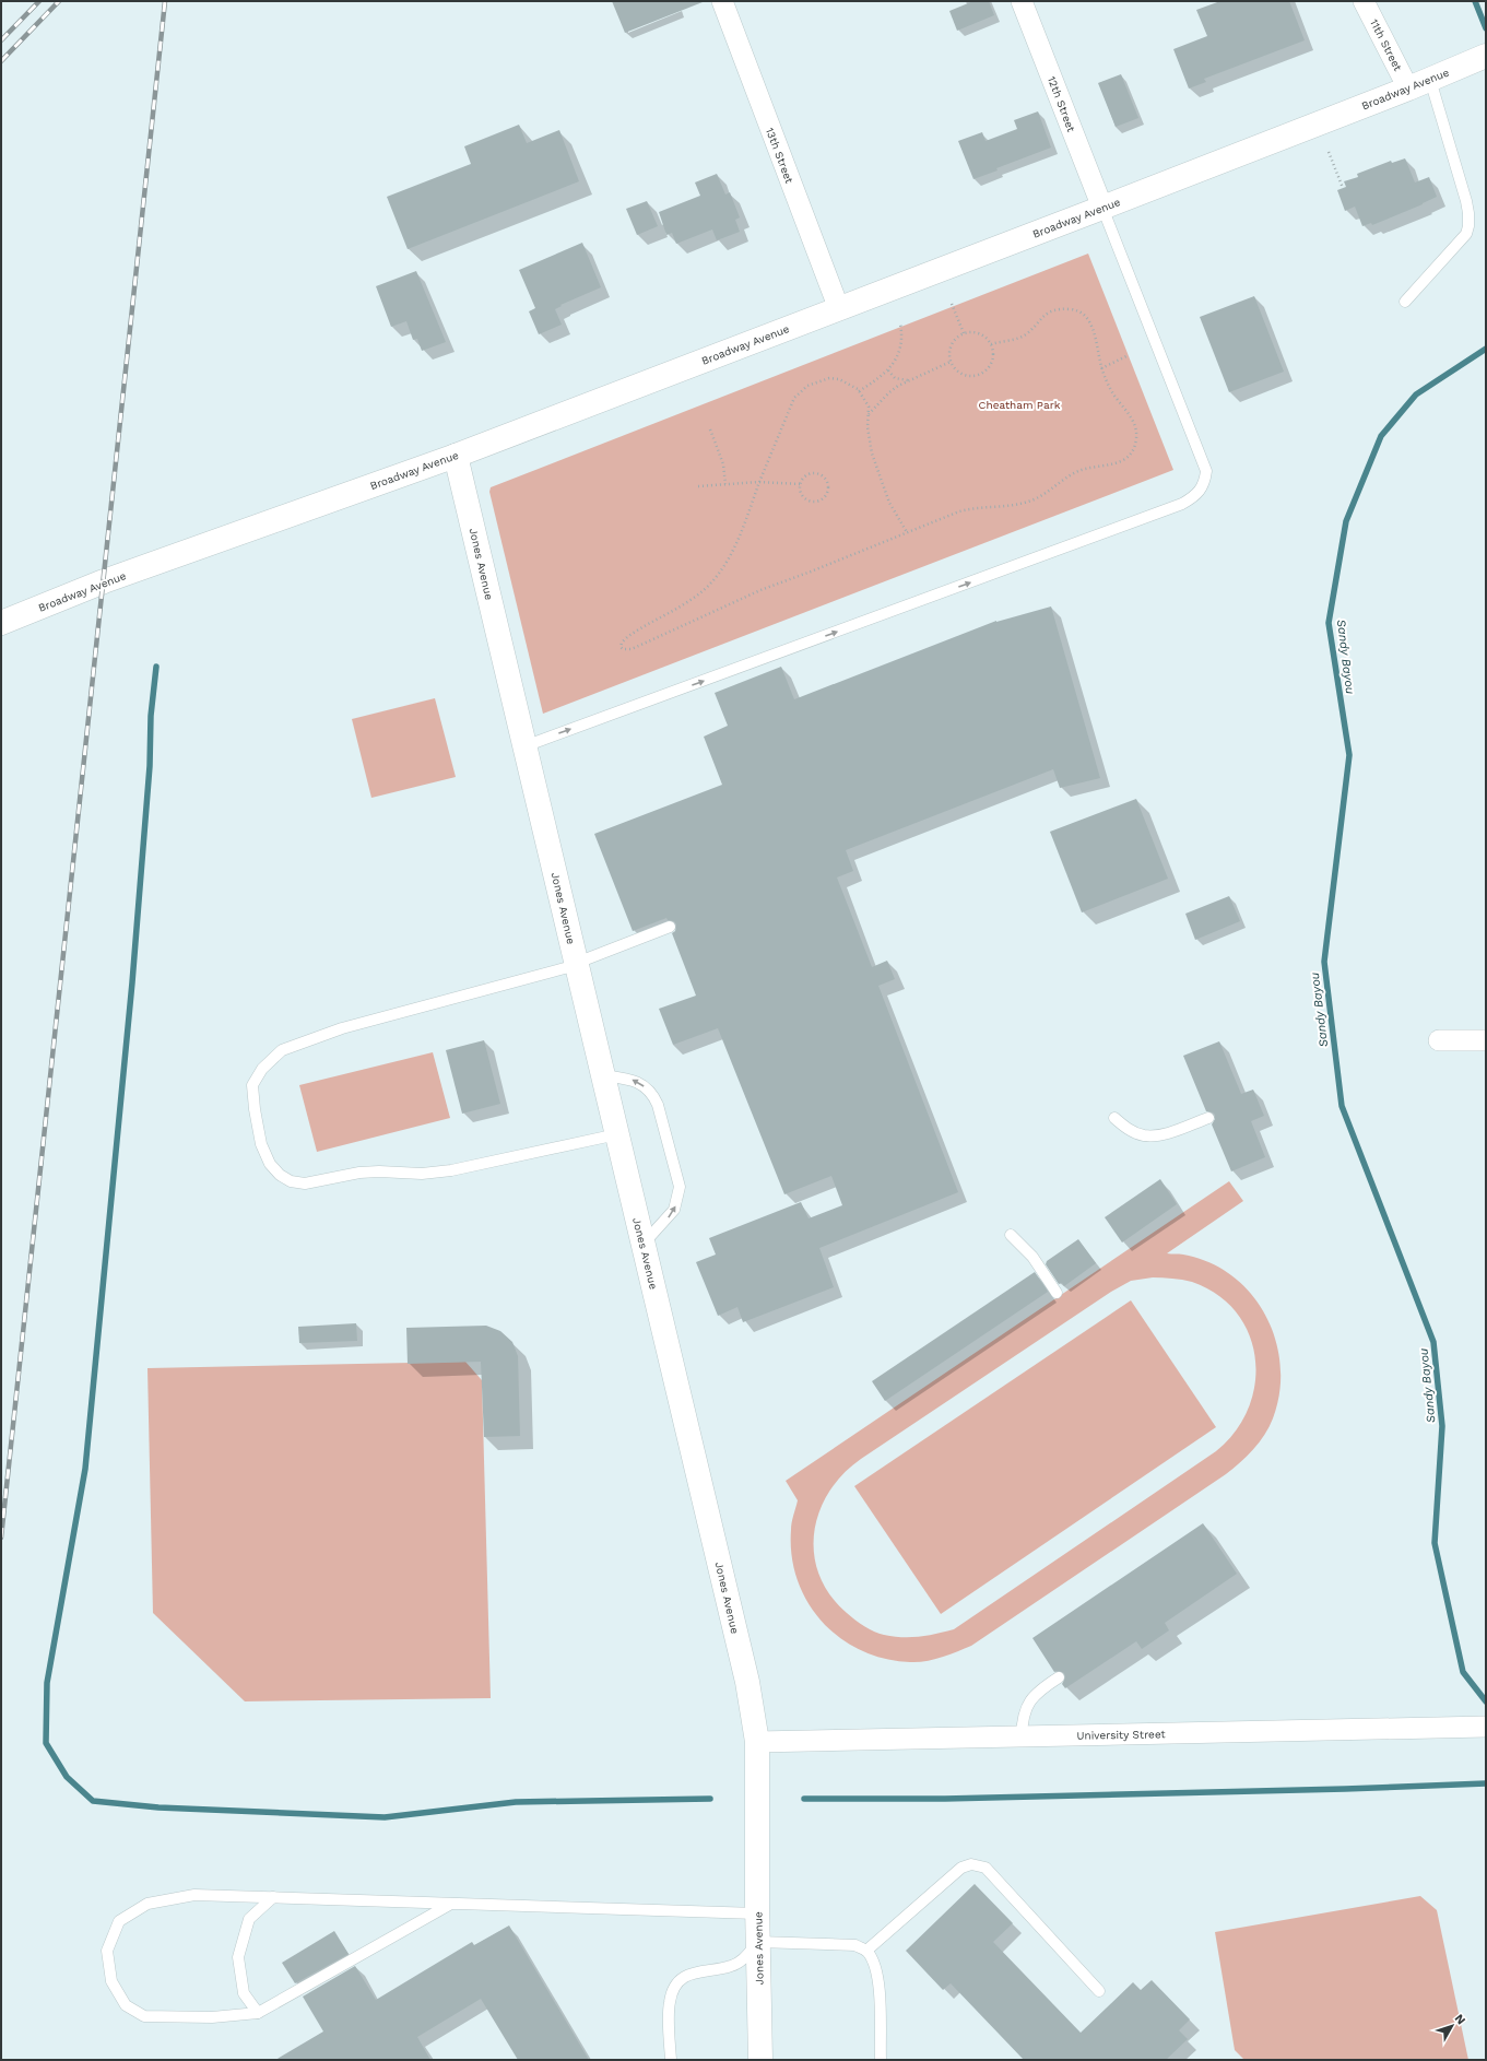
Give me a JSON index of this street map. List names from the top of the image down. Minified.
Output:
{"streets":{"street":["11th Street","Broadway Avenue","12th Street","13th Street","Jones Avenue","University Street"]},"crossings":[["11th Street","Broadway Avenue"],["Broadway Avenue","12th Street"],["Broadway Avenue","13th Street"],["Broadway Avenue","Jones Avenue"],["Jones Avenue","University Street"]],"water":["Sandy Bayou"],"parks":["Cheatham Park"],"north":"top right"}
